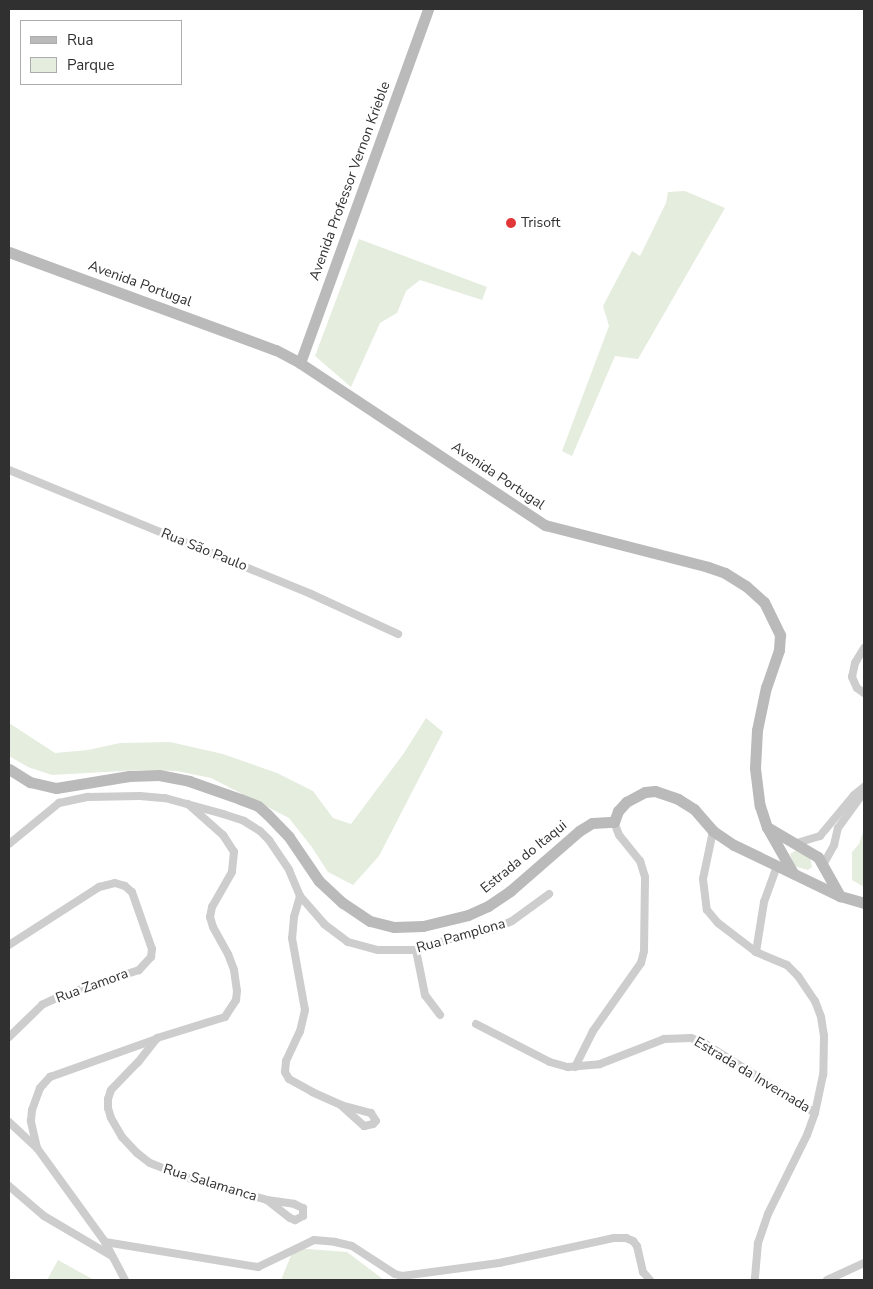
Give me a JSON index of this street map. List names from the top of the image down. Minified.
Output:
{"streets":{"street":["Avenida Professor Vernon Krieble","Avenida Portugal","Rua São Paulo","Estrada do Itaqui","Rua Pamplona","Rua Zamora","Estrada da Invernada","Rua Salamanca"]},"crossings":[["Avenida Professor Vernon Krieble","Avenida Portugal"]],"places":["Trisoft"],"legend":["Rua","Parque"]}
